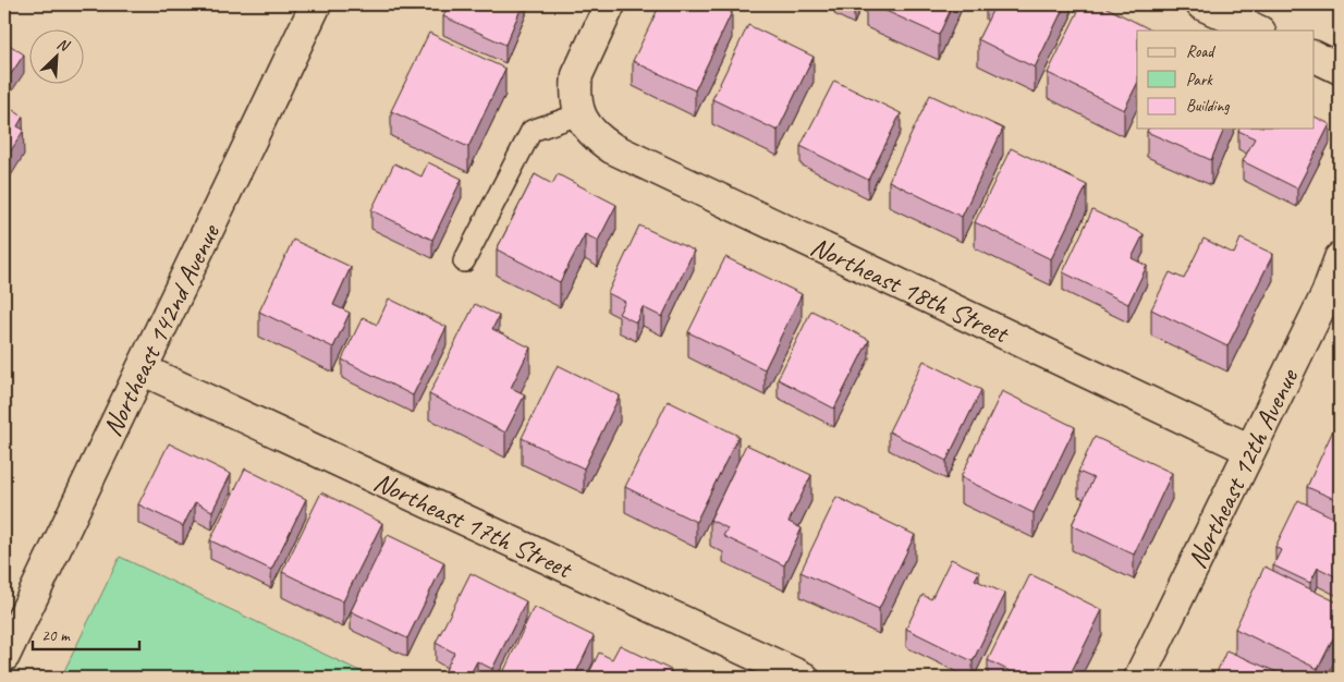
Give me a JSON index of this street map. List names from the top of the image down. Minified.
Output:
{"streets":{"street":["Northeast 18th Street","Northeast 142nd Avenue","Northeast 12th Avenue","Northeast 17th Street"]},"crossings":[["Northeast 18th Street","Northeast 12th Avenue"],["Northeast 142nd Avenue","Northeast 17th Street"]],"legend":["Road","Park","Building"],"scale_bar":"20 m","north":"top right"}
